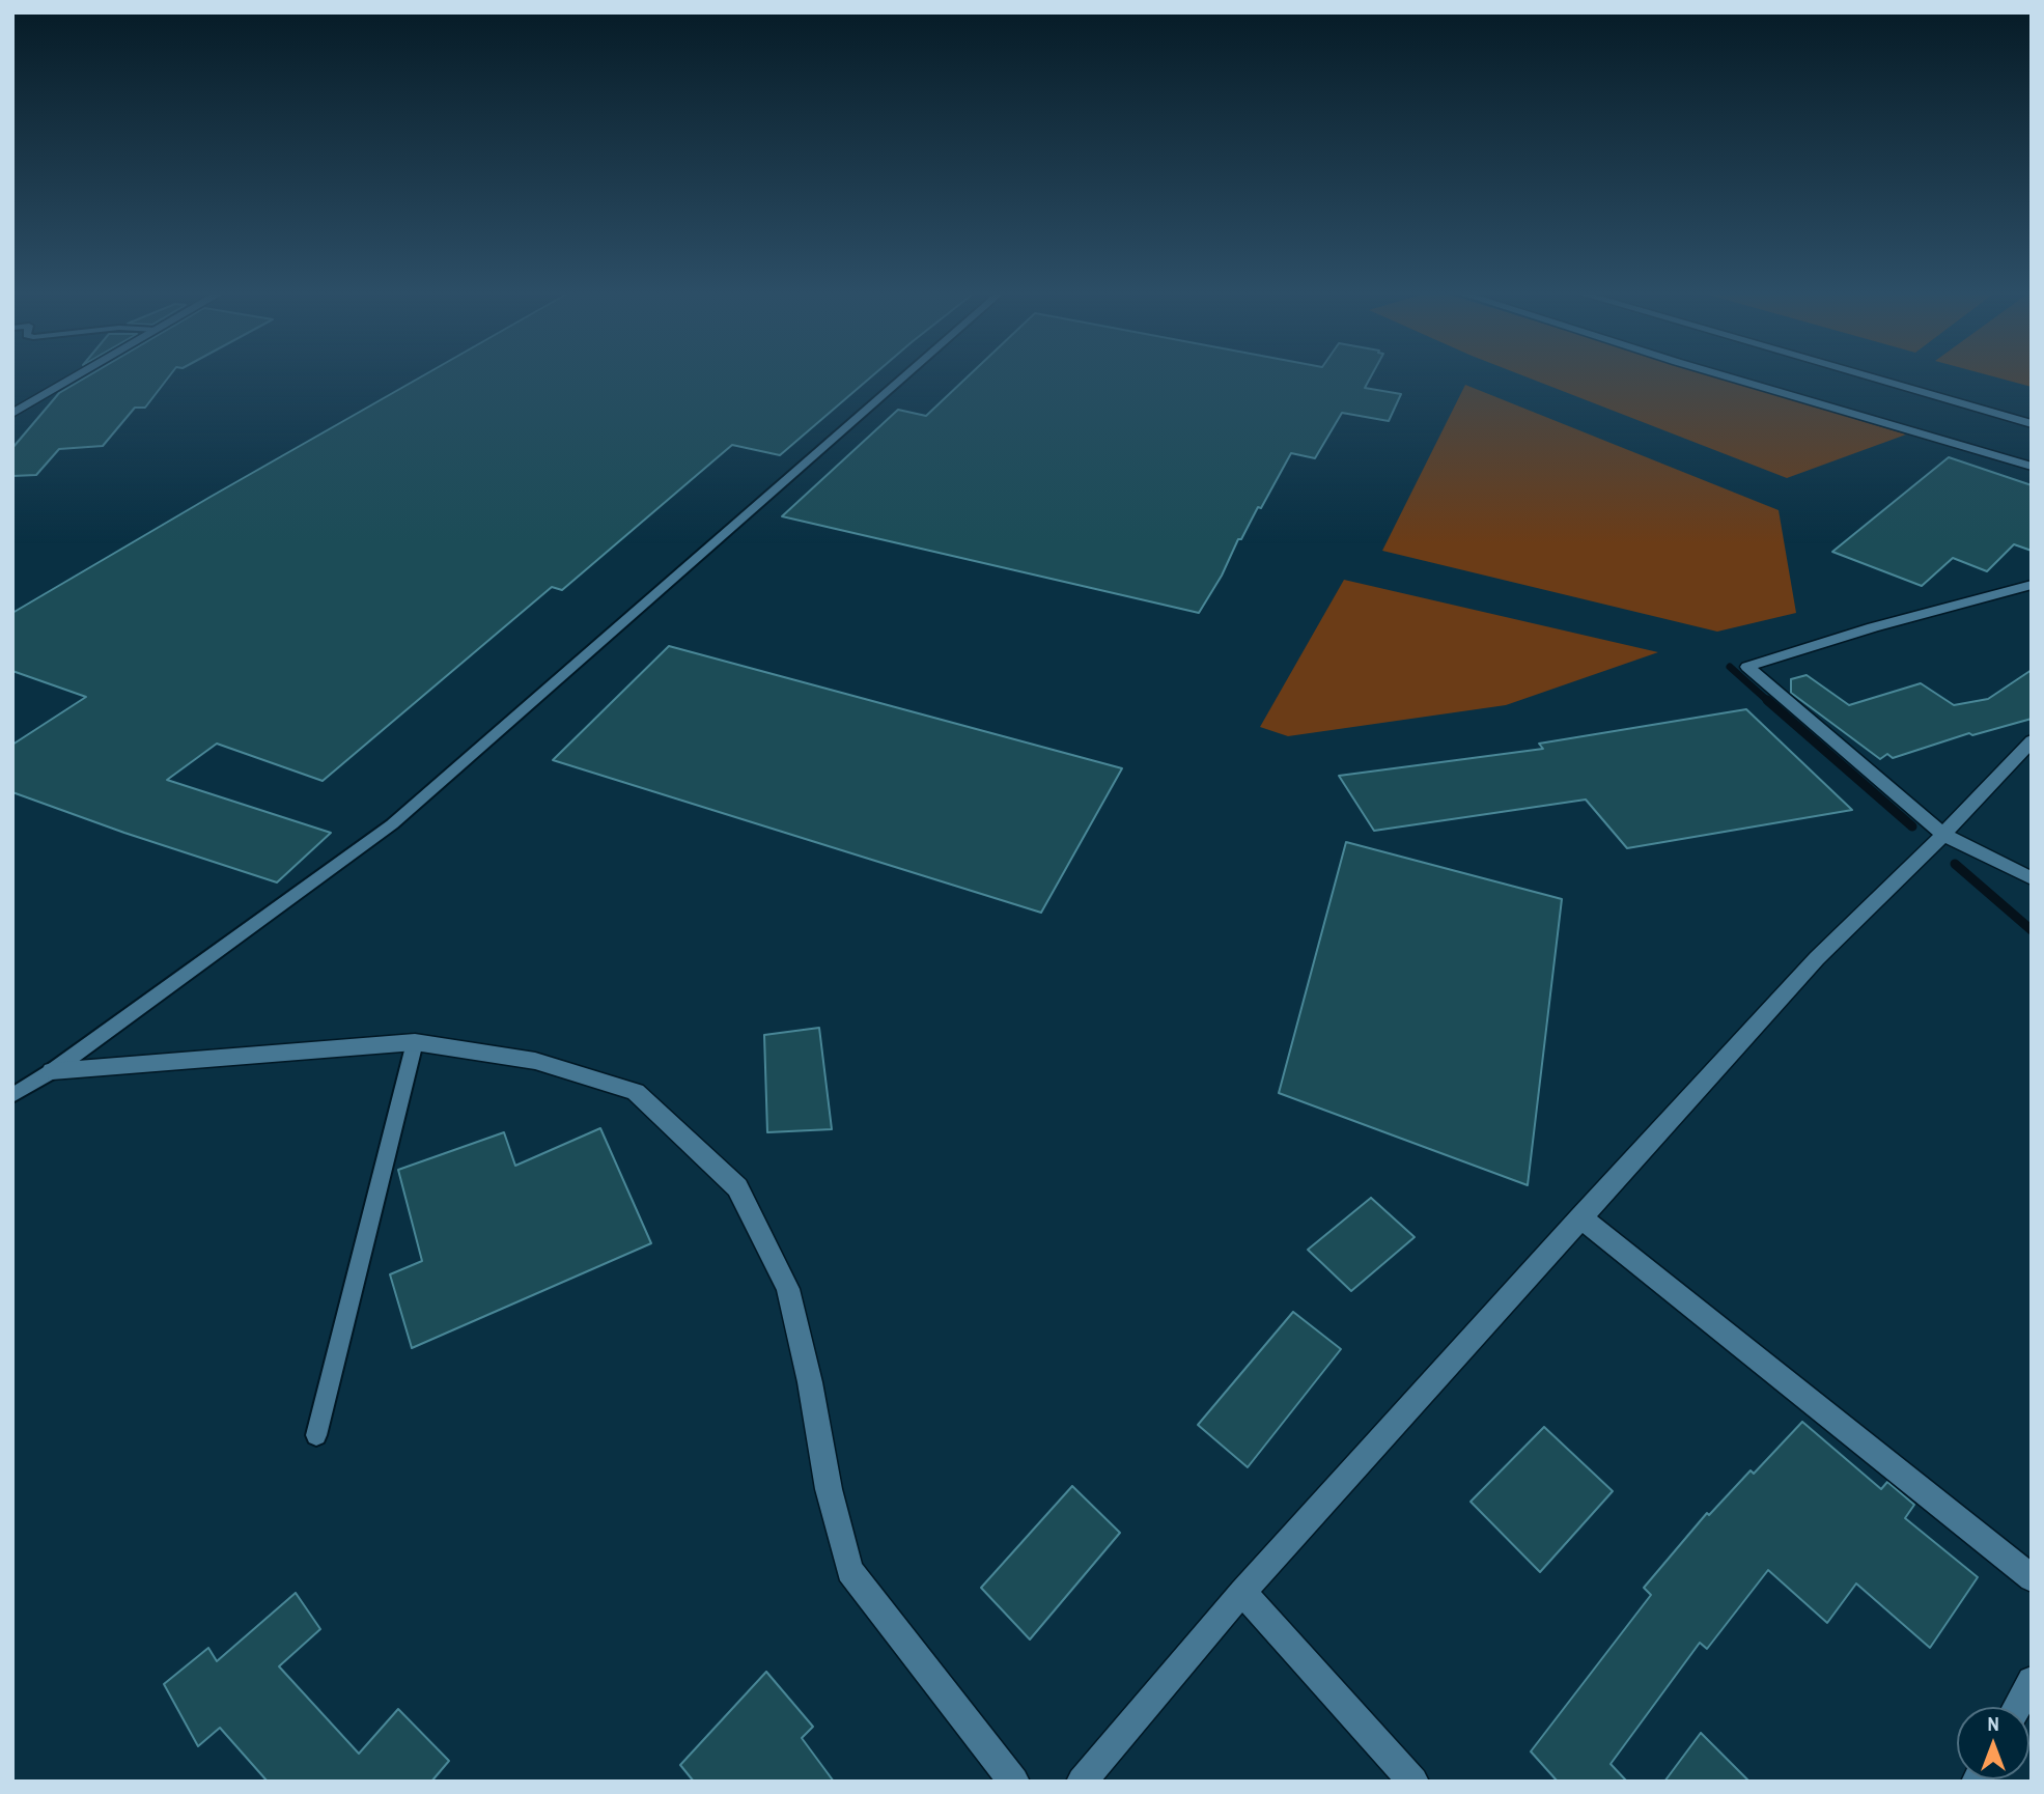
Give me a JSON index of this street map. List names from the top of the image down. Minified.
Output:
{"north":"top"}
